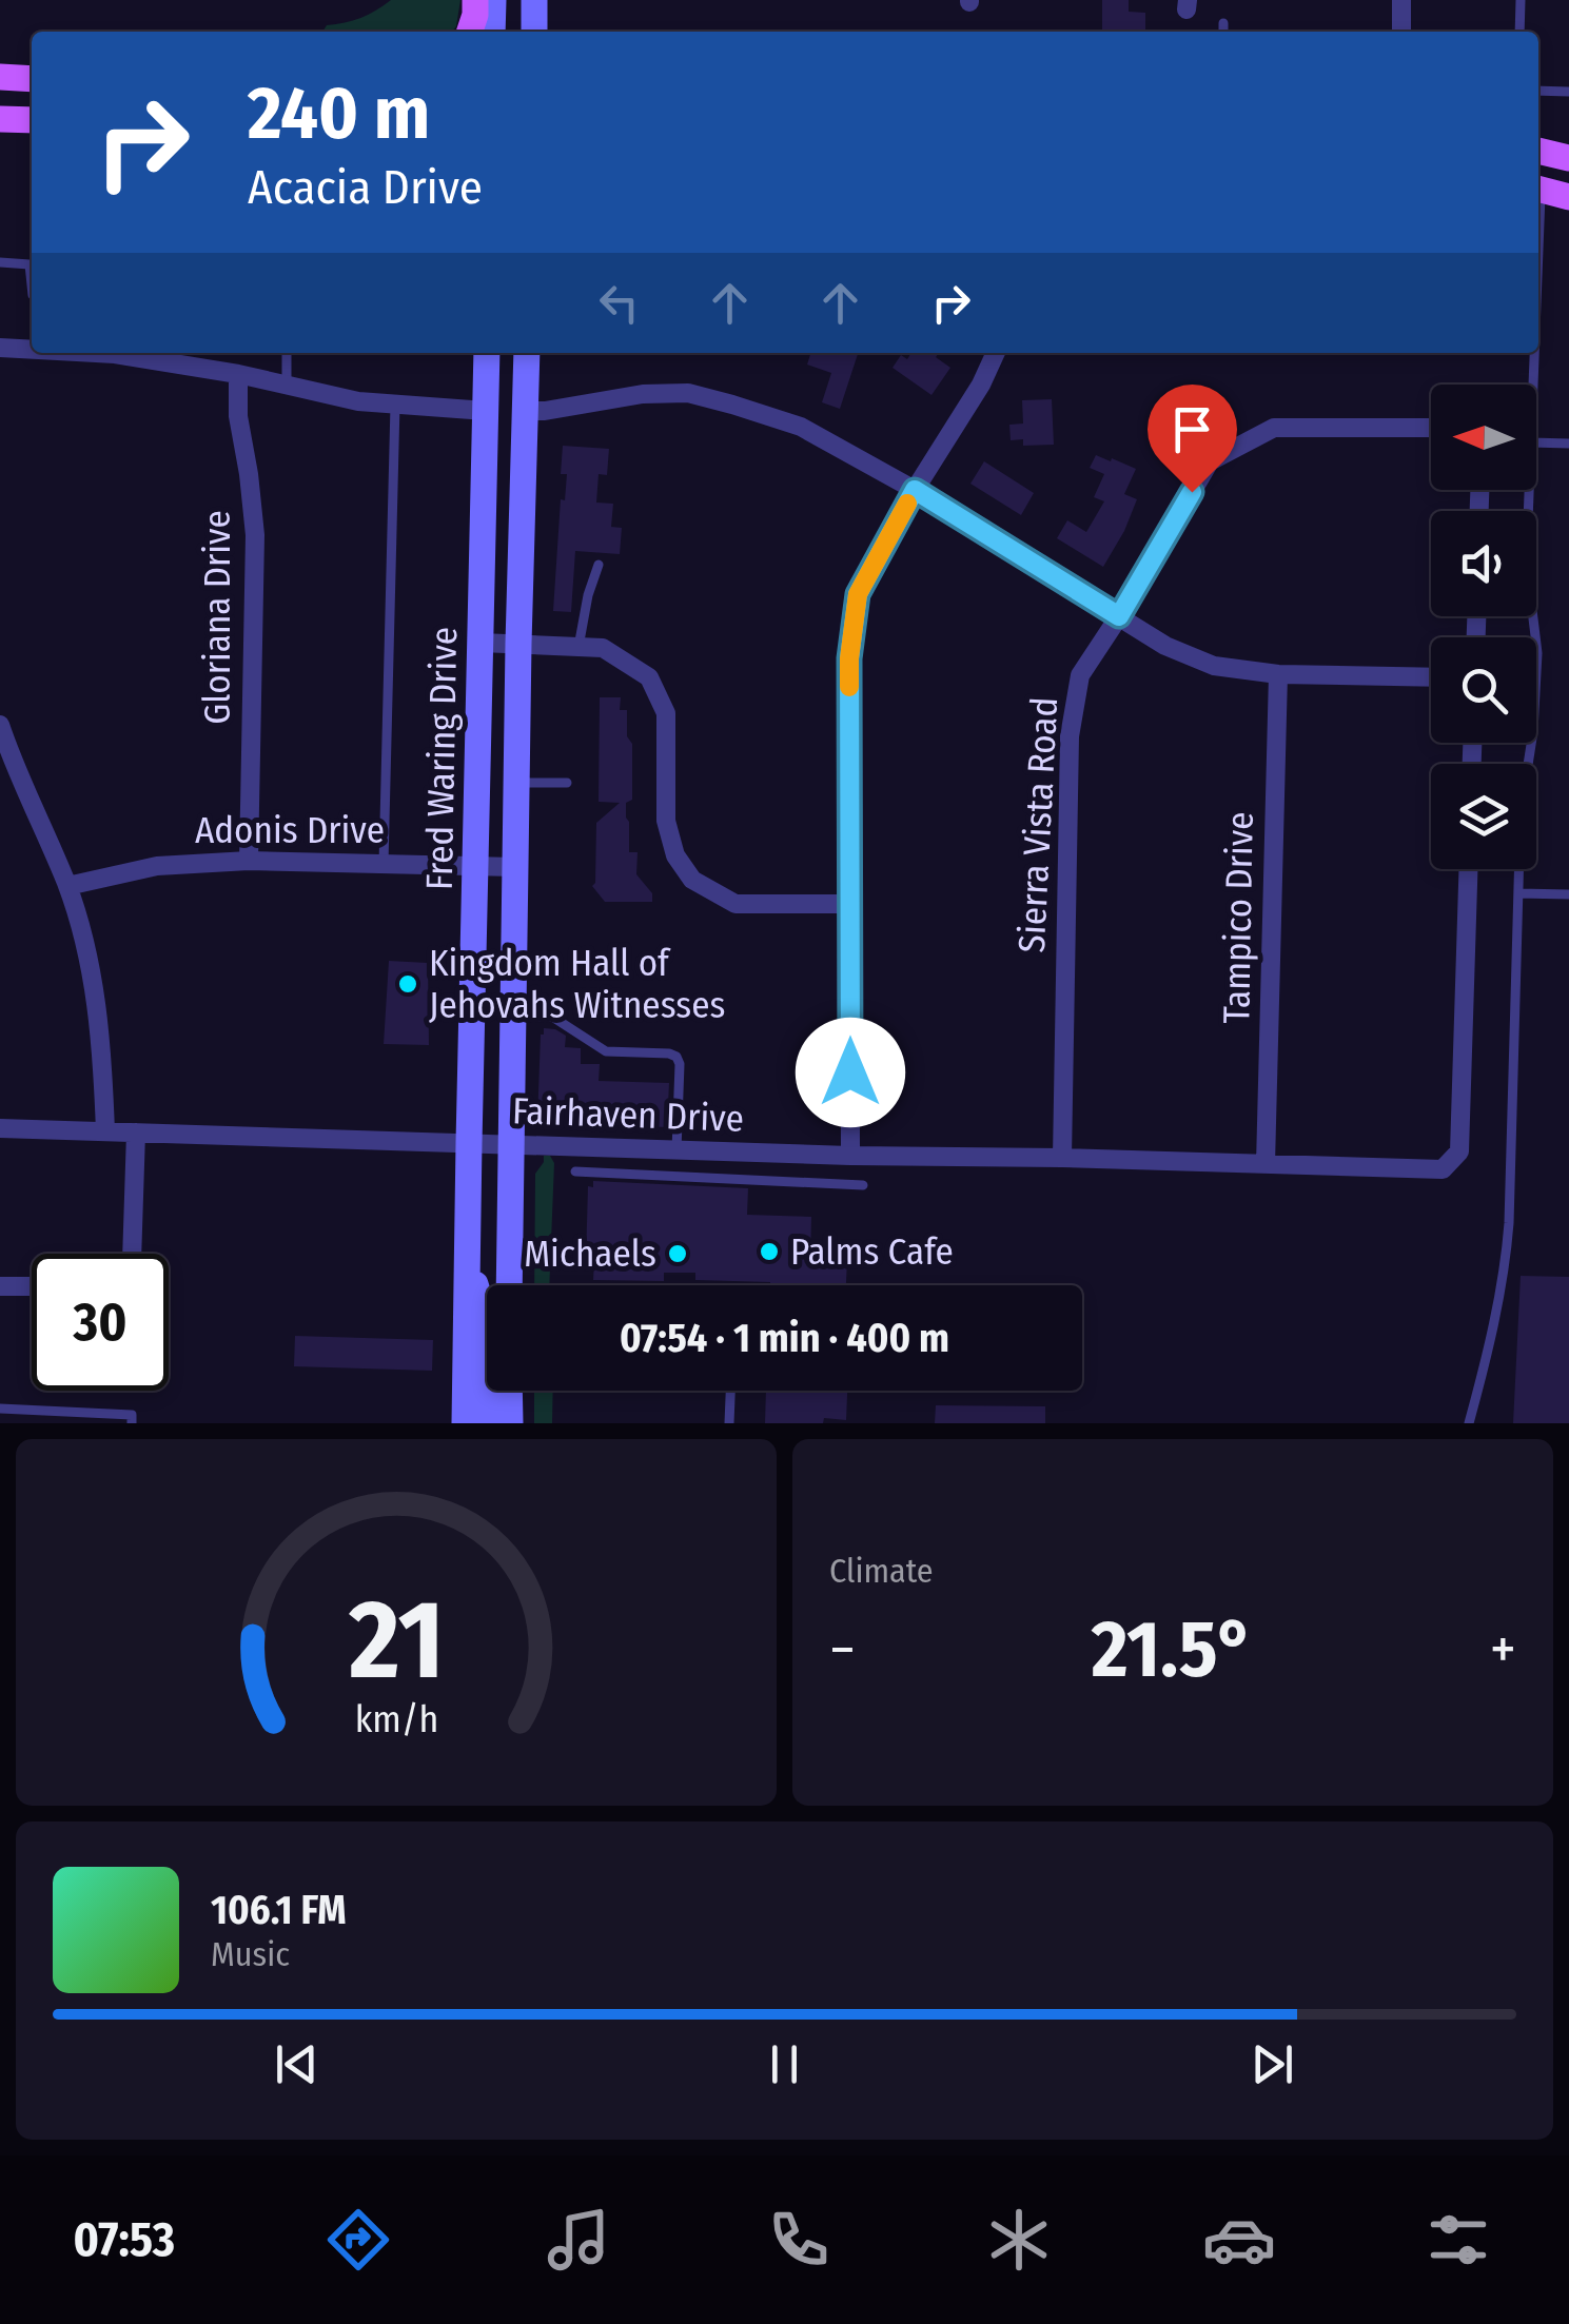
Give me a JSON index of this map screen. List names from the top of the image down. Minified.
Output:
{"streets":{"main road":["Fred Waring Drive"],"street":["Gloriana Drive","Sierra Vista Road","Adonis Drive","Tampico Drive","Fairhaven Drive"]},"crossings":[["Gloriana Drive","Adonis Drive"],["Fred Waring Drive","Adonis Drive"],["Fred Waring Drive","Fairhaven Drive"],["Sierra Vista Road","Fairhaven Drive"],["Tampico Drive","Fairhaven Drive"]],"places":["Kingdom Hall of Jehovahs Witnesses","Palms Cafe","Michaels"],"north":"left","page":{"turn":["240 m","Acacia Drive"],"limit":"30","trip":"07:54 · 1 min · 400 m","tile":"Climate","heat":["−","21.5°","+"],"song":["106.1 FM","Music"],"tabs":"07:53","gauge":["21","km/h"]}}
